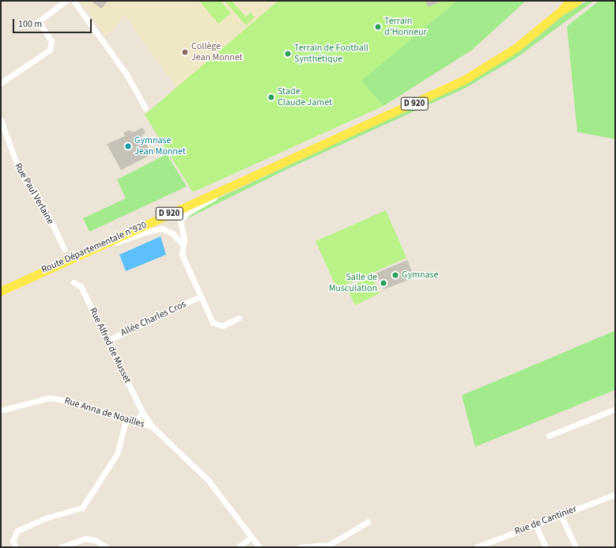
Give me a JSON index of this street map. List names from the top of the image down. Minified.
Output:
{"streets":{"main road":["D 920","Route Départementale n°920"],"street":["Rue Paul Verlaine","Allée Charles Cros","Rue Alfred de Musset","Rue Anna de Noailles","Rue de Cantinier"]},"crossings":[["D 920","Route Départementale n°920"],["Allée Charles Cros","Rue Alfred de Musset"],["Rue Alfred de Musset","Rue Anna de Noailles"]],"places":["Terrain d'Honneur","Collège Jean Monnet","Terrain de Football Synthétique","Stade Claude Jamet","Gymnase Jean Monnet","Gymnase","Salle de Musculation"],"scale_bar":"100 m"}
